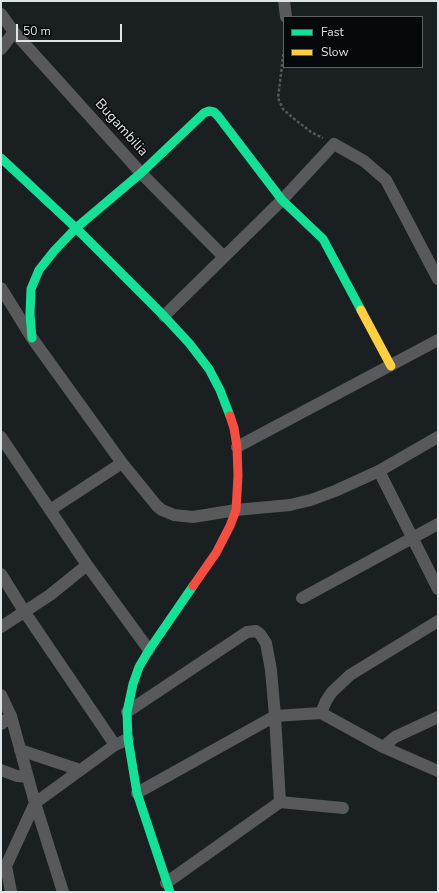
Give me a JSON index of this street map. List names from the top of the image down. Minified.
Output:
{"streets":{"street":["Bugambilia"]},"legend":["Fast","Slow"],"scale_bar":"50 m"}
